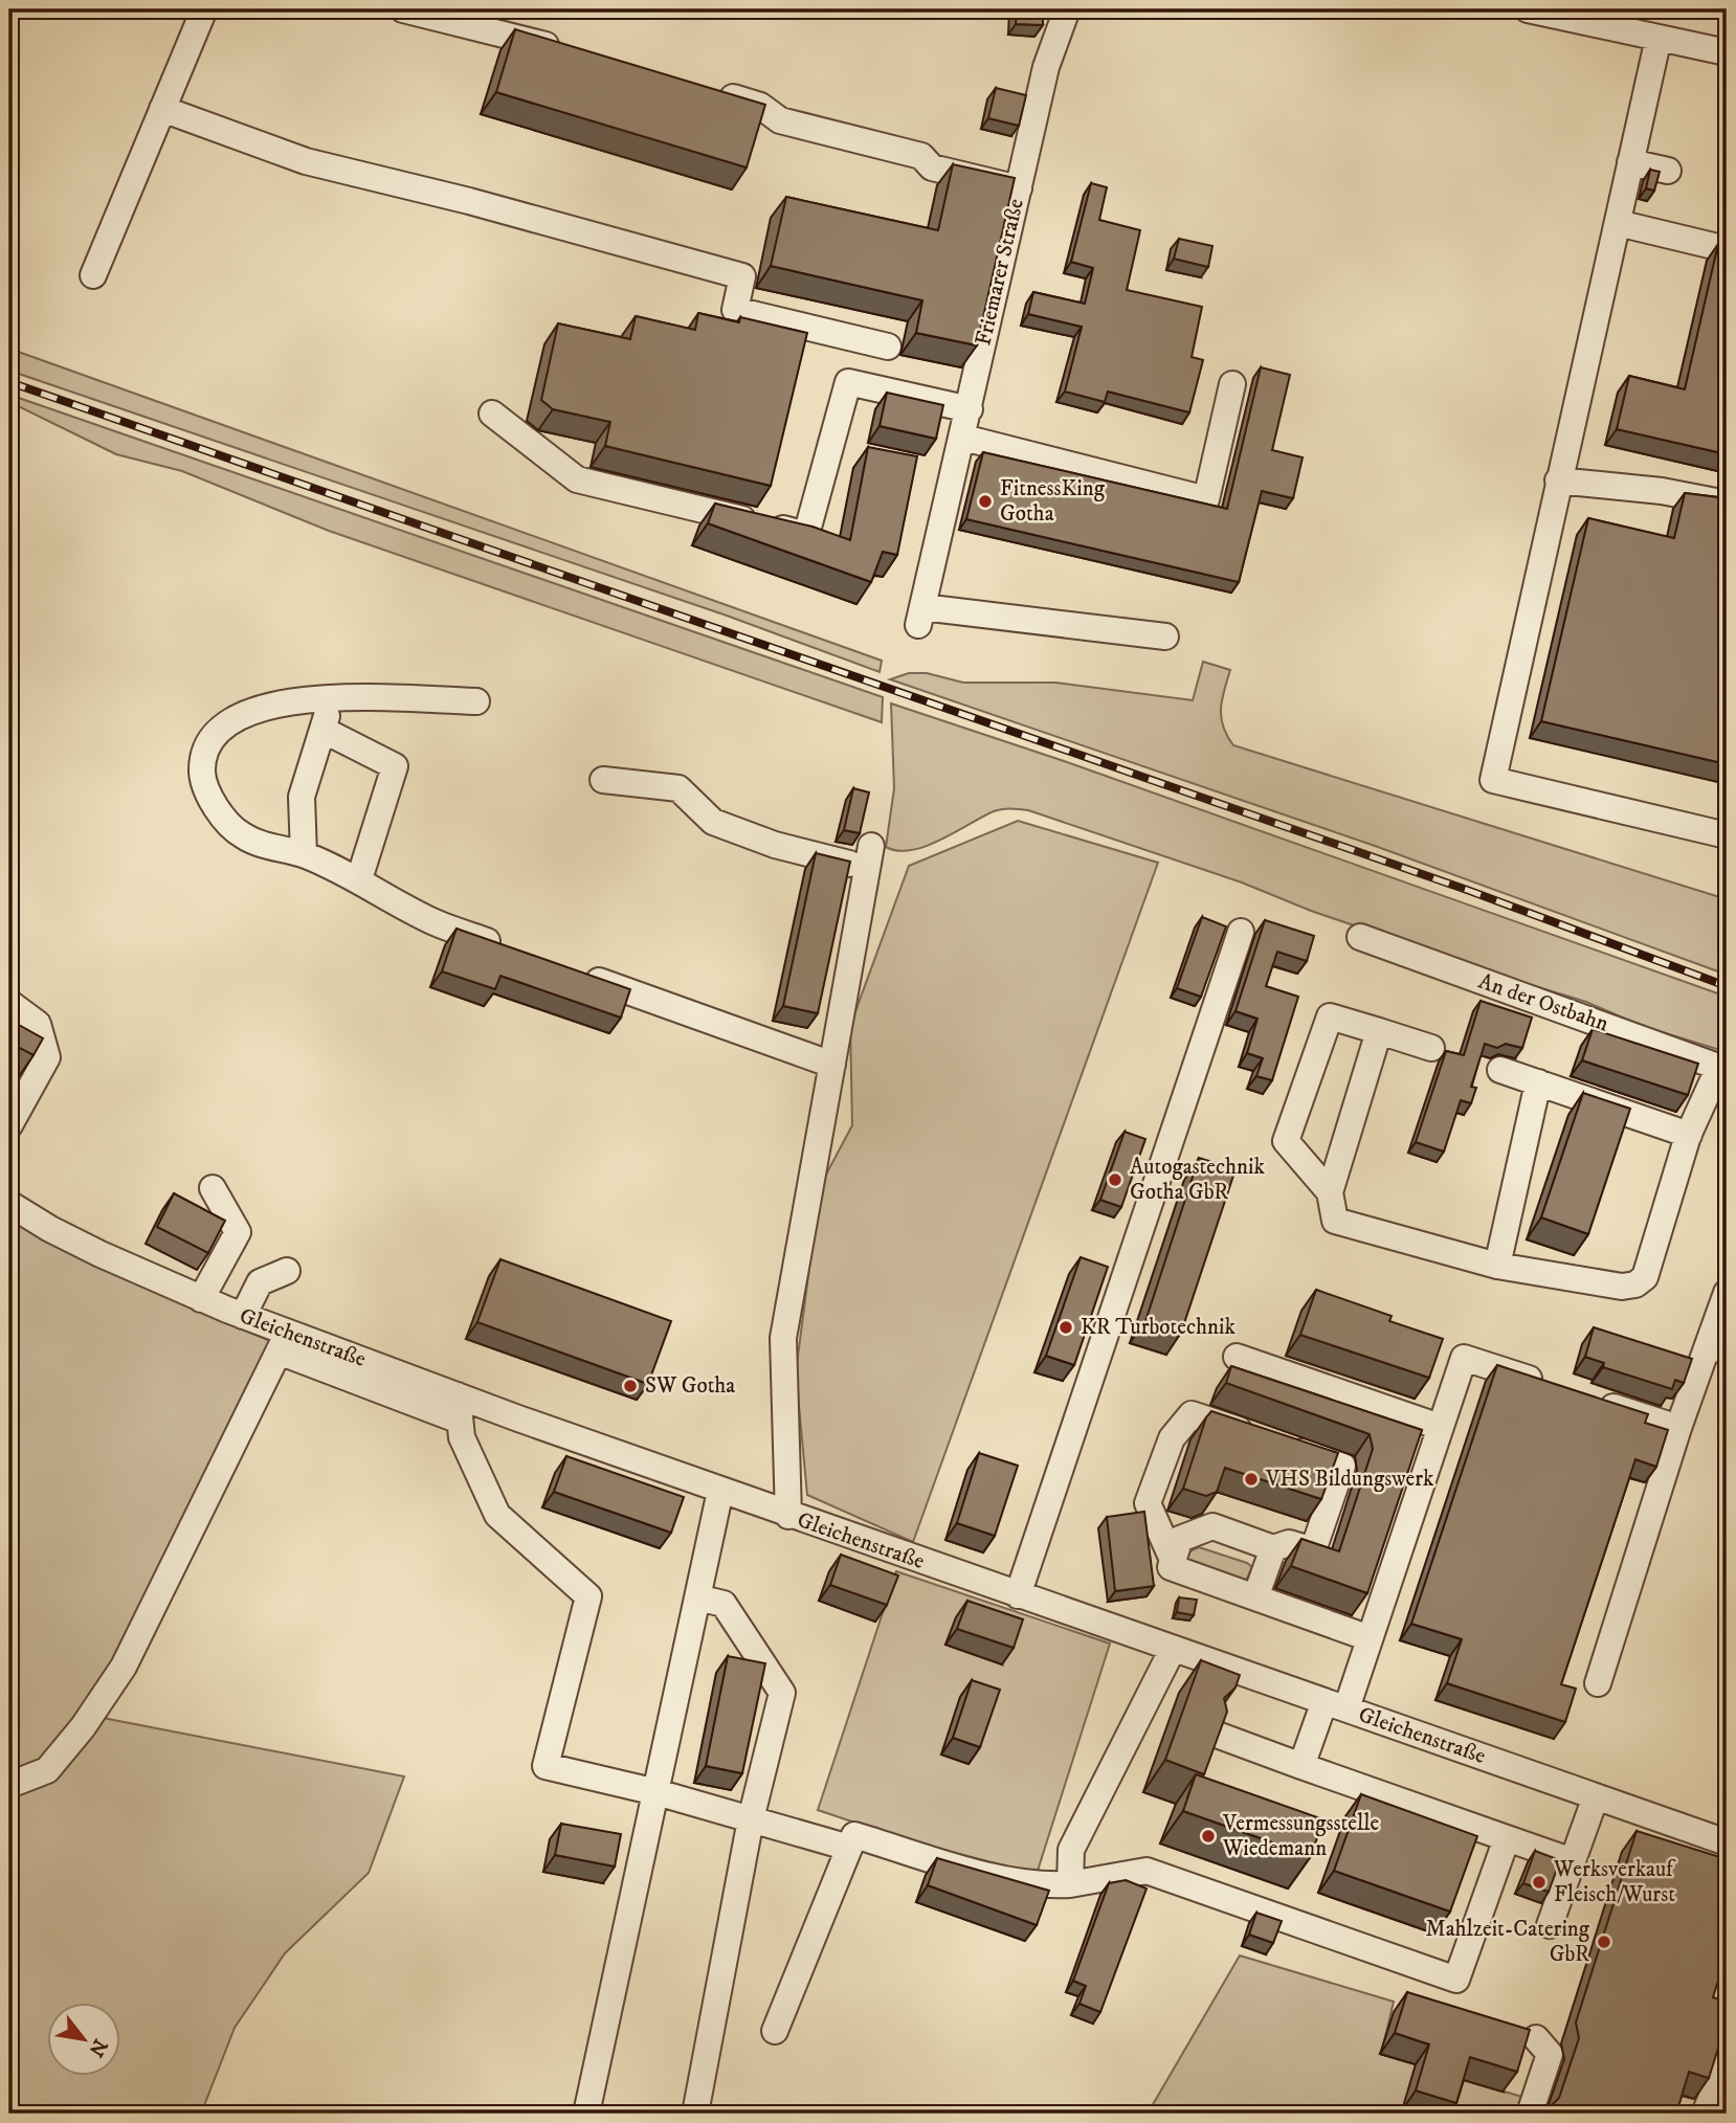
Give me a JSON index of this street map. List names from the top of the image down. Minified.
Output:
{"streets":{"street":["Friemarer Straße","An der Ostbahn","Gleichenstraße"]},"places":["FitnessKing Gotha","Autogastechnik Gotha GbR","KR Turbotechnik","SW Gotha","VHS Bildungswerk","Vermessungsstelle Wiedemann","Werksverkauf Fleisch/Wurst","Mahlzeit-Catering GbR"],"north":"bottom right"}
